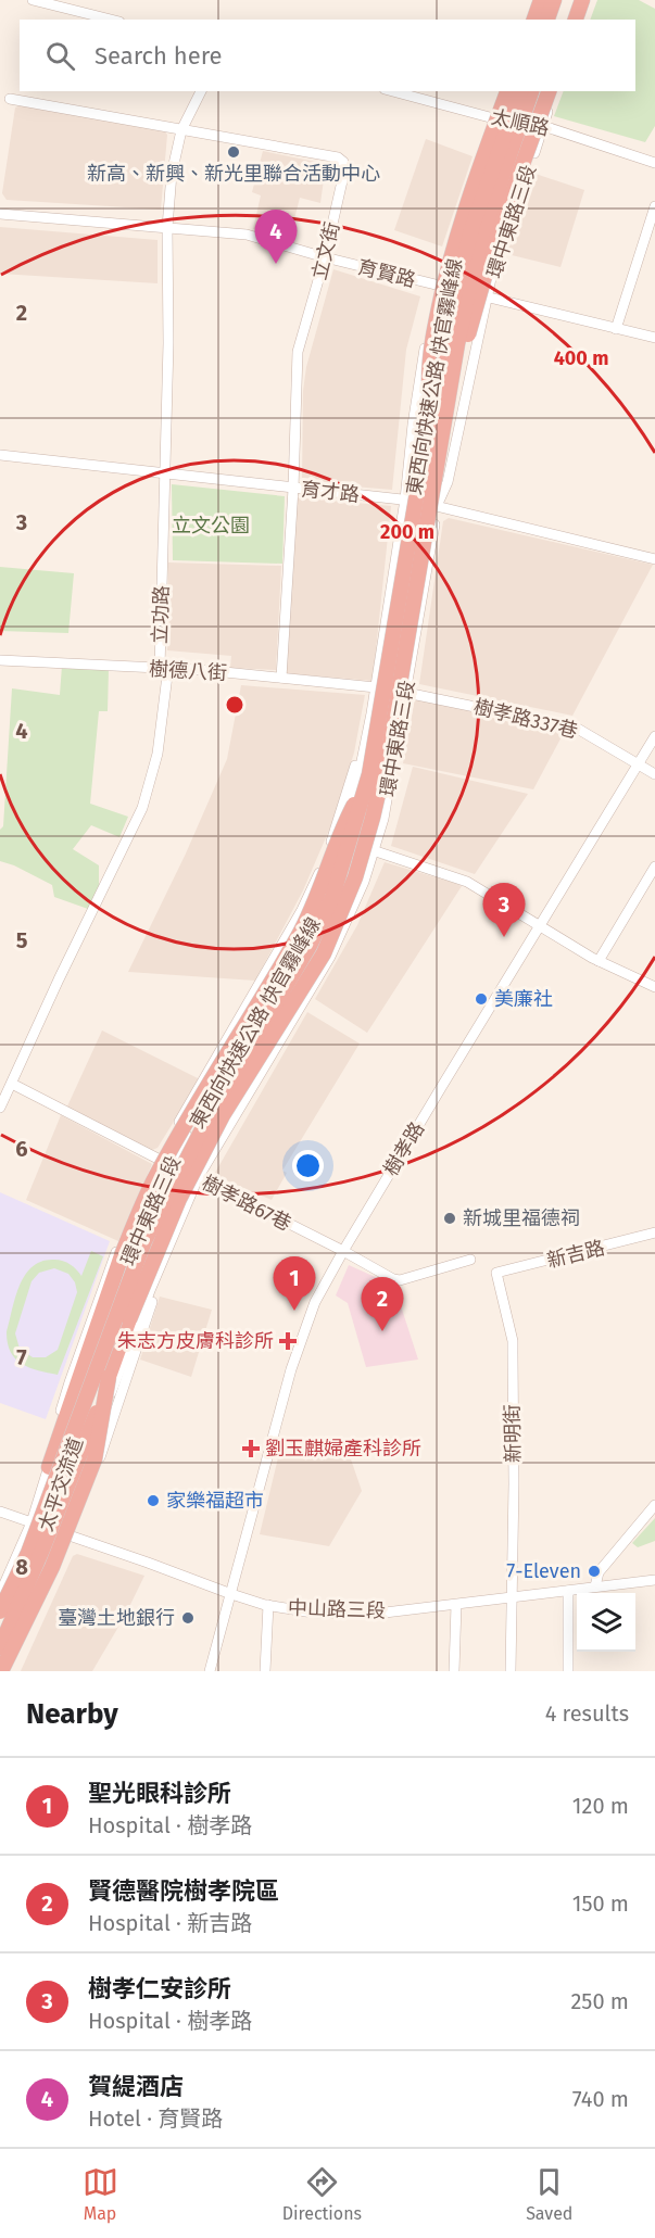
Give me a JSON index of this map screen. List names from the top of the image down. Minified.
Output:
{"streets":{"highway":["東西向快速公路 快官霧峰線","太平交流道"],"street":["太順路","環中東路三段","立文街","育賢路","育才路","立功路","樹德八街","樹孝路337巷","樹孝路","樹孝路67巷","新吉路","新明街","中山路三段"]},"crossings":[["太順路","環中東路三段"],["環中東路三段","育賢路"],["環中東路三段","東西向快速公路 快官霧峰線"],["環中東路三段","育才路"],["環中東路三段","樹德八街"],["環中東路三段","樹孝路337巷"],["環中東路三段","樹孝路67巷"],["環中東路三段","太平交流道"],["環中東路三段","中山路三段"],["立文街","育賢路"],["立文街","育才路"],["立文街","立功路"],["立文街","樹德八街"],["育賢路","立功路"],["東西向快速公路 快官霧峰線","太平交流道"],["育才路","立功路"],["立功路","樹德八街"],["立功路","樹孝路67巷"],["樹孝路337巷","樹孝路"],["樹孝路","樹孝路67巷"],["樹孝路","中山路三段"],["新吉路","新明街"],["新明街","中山路三段"]],"parks":["立文公園"],"places":{"other":["新高、新興、新光里聯合活動中心","美廉社","新城里福德祠","家樂福超市","7-Eleven","臺灣土地銀行"],"health":["朱志方皮膚科診所","劉玉麒婦產科診所"]},"page":{"search":"Search here","pins":["4","3","1","2"],"heading":["Nearby","4 results"],"list":[{"mark":"1","name":"聖光眼科診所","note":"Hospital · 樹孝路","value":"120 m"},{"mark":"2","name":"賢德醫院樹孝院區","note":"Hospital · 新吉路","value":"150 m"},{"mark":"3","name":"樹孝仁安診所","note":"Hospital · 樹孝路","value":"250 m"},{"mark":"4","name":"賀緹酒店","note":"Hotel · 育賢路","value":"740 m"}],"nav":["Map","Directions","Saved"]},"grid":{"rows":["2","3","4","5","6","7","8"]},"rings":["400 m","200 m"]}
